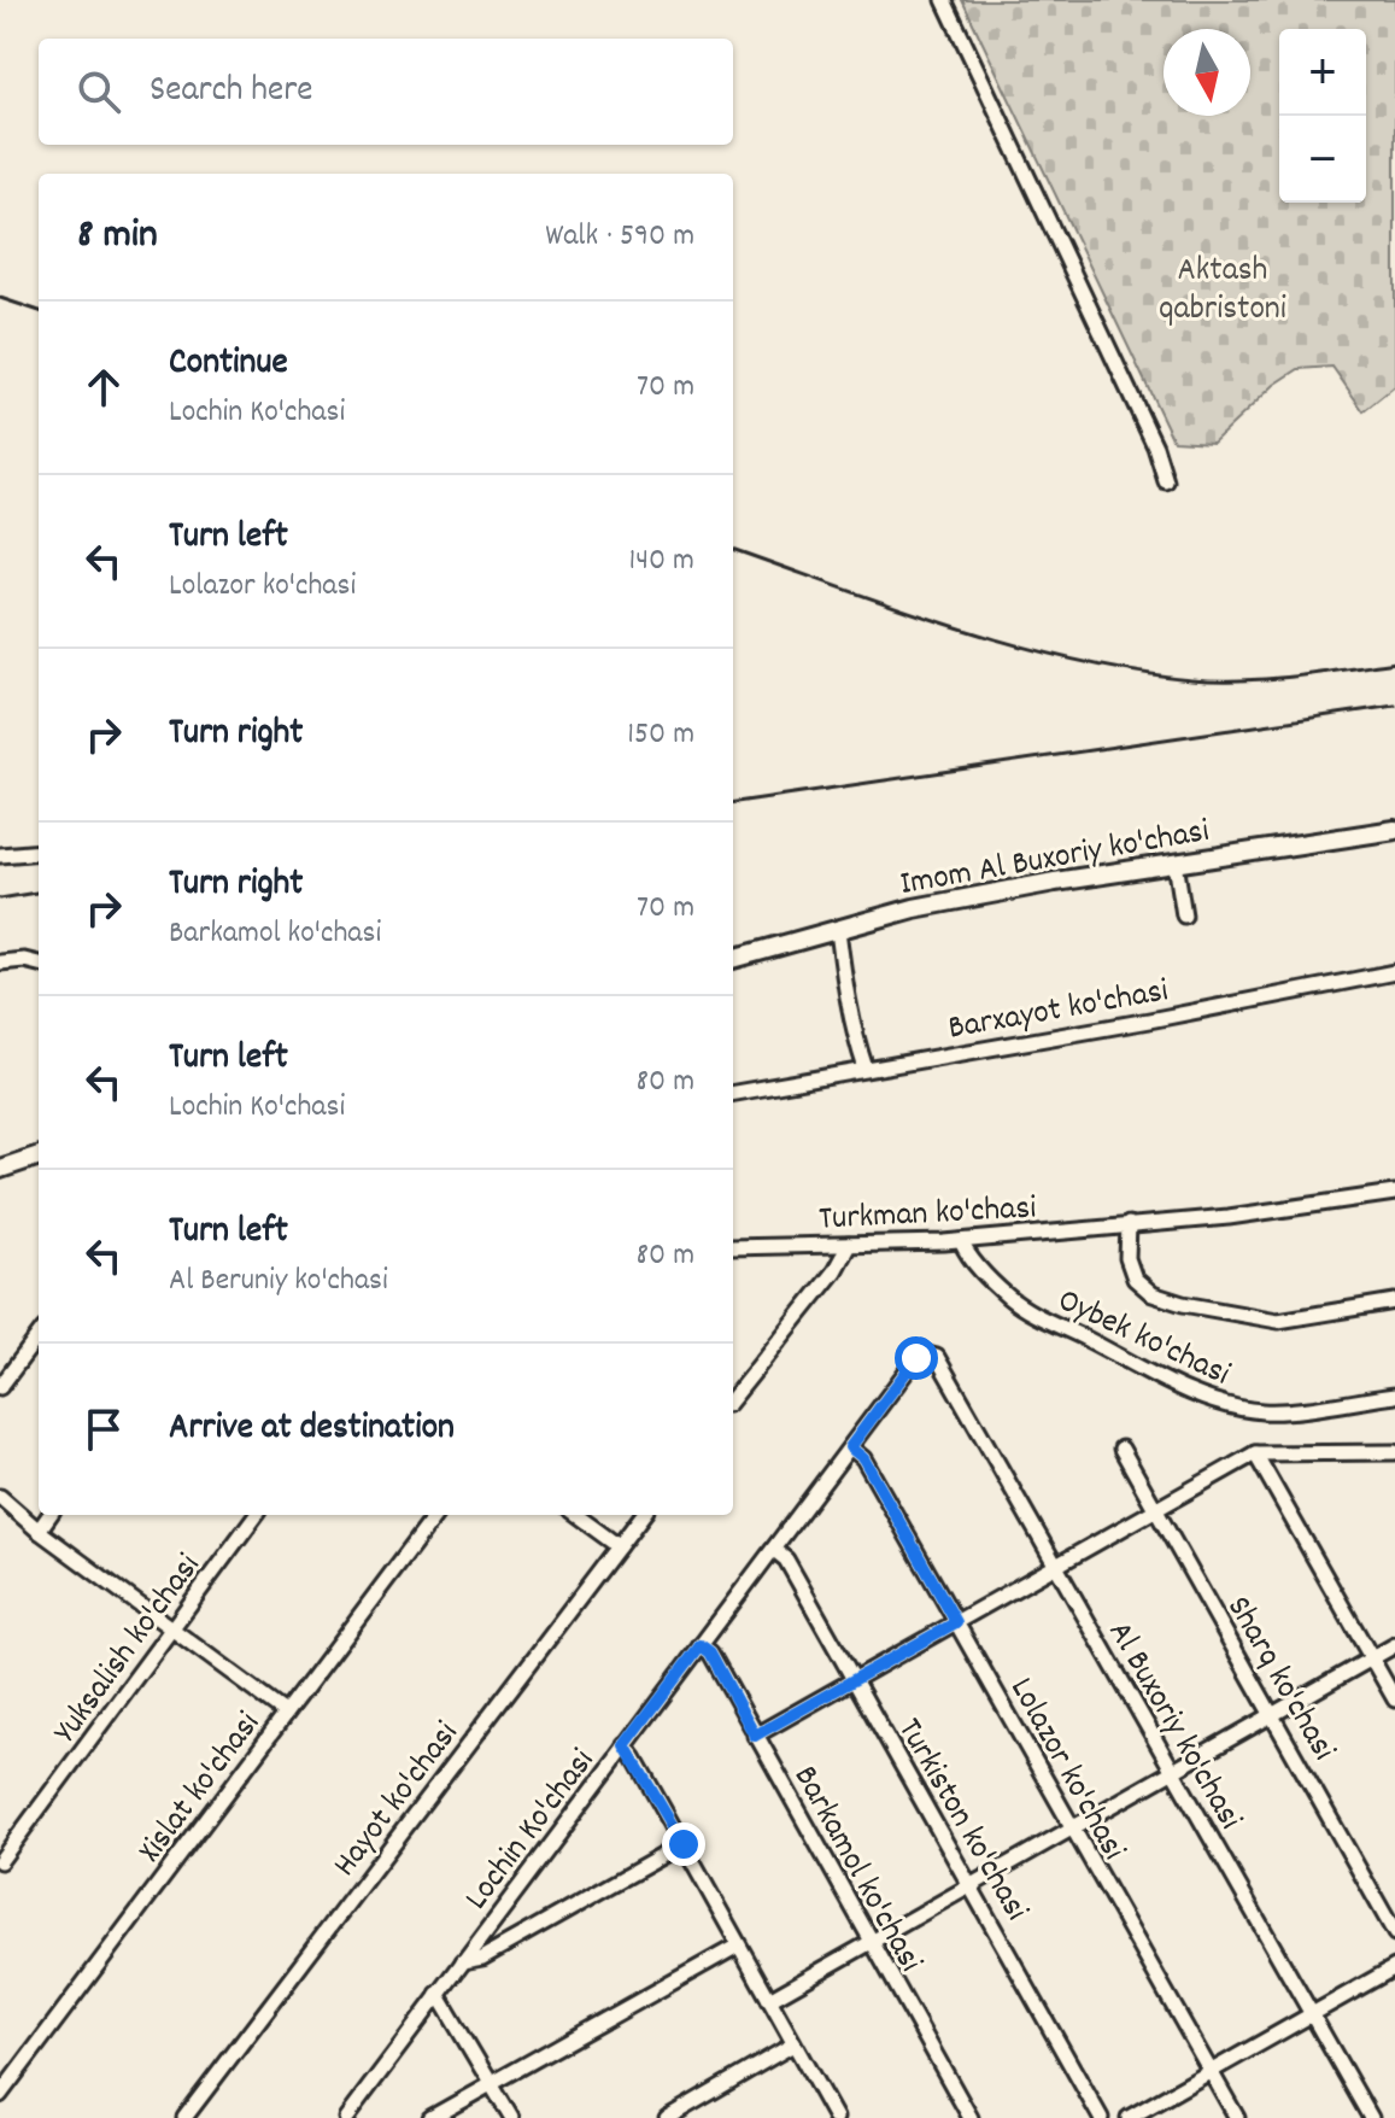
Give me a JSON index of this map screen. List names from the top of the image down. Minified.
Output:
{"streets":{"main road":["Imom Al Buxoriy ko'chasi"],"street":["Barxayot ko'chasi","Turkman ko'chasi","Oybek ko'chasi","Yuksalish ko'chasi","Sharq ko'chasi","Al Buxoriy ko'chasi","Lolazor ko'chasi","Xislat ko'chasi","Hayot ko'chasi","Turkiston ko'chasi","Lochin Ko'chasi","Barkamol ko'chasi"]},"crossings":[["Turkman ko'chasi","Oybek ko'chasi"],["Al Buxoriy ko'chasi","Lochin Ko'chasi"],["Lolazor ko'chasi","Lochin Ko'chasi"],["Turkiston ko'chasi","Lochin Ko'chasi"],["Lochin Ko'chasi","Barkamol ko'chasi"]],"parks":["Aktash qabristoni"],"north":"bottom","page":{"map_buttons":["+","−"],"search":"Search here","heading":["8 min","Walk · 590 m"],"list":[["Continue","Lochin Ko'chasi","70 m"],["Turn left","Lolazor ko'chasi","140 m"],["Turn right","150 m"],["Turn right","Barkamol ko'chasi","70 m"],["Turn left","Lochin Ko'chasi","80 m"],["Turn left","Al Beruniy ko'chasi","80 m"],"Arrive at destination"]}}
